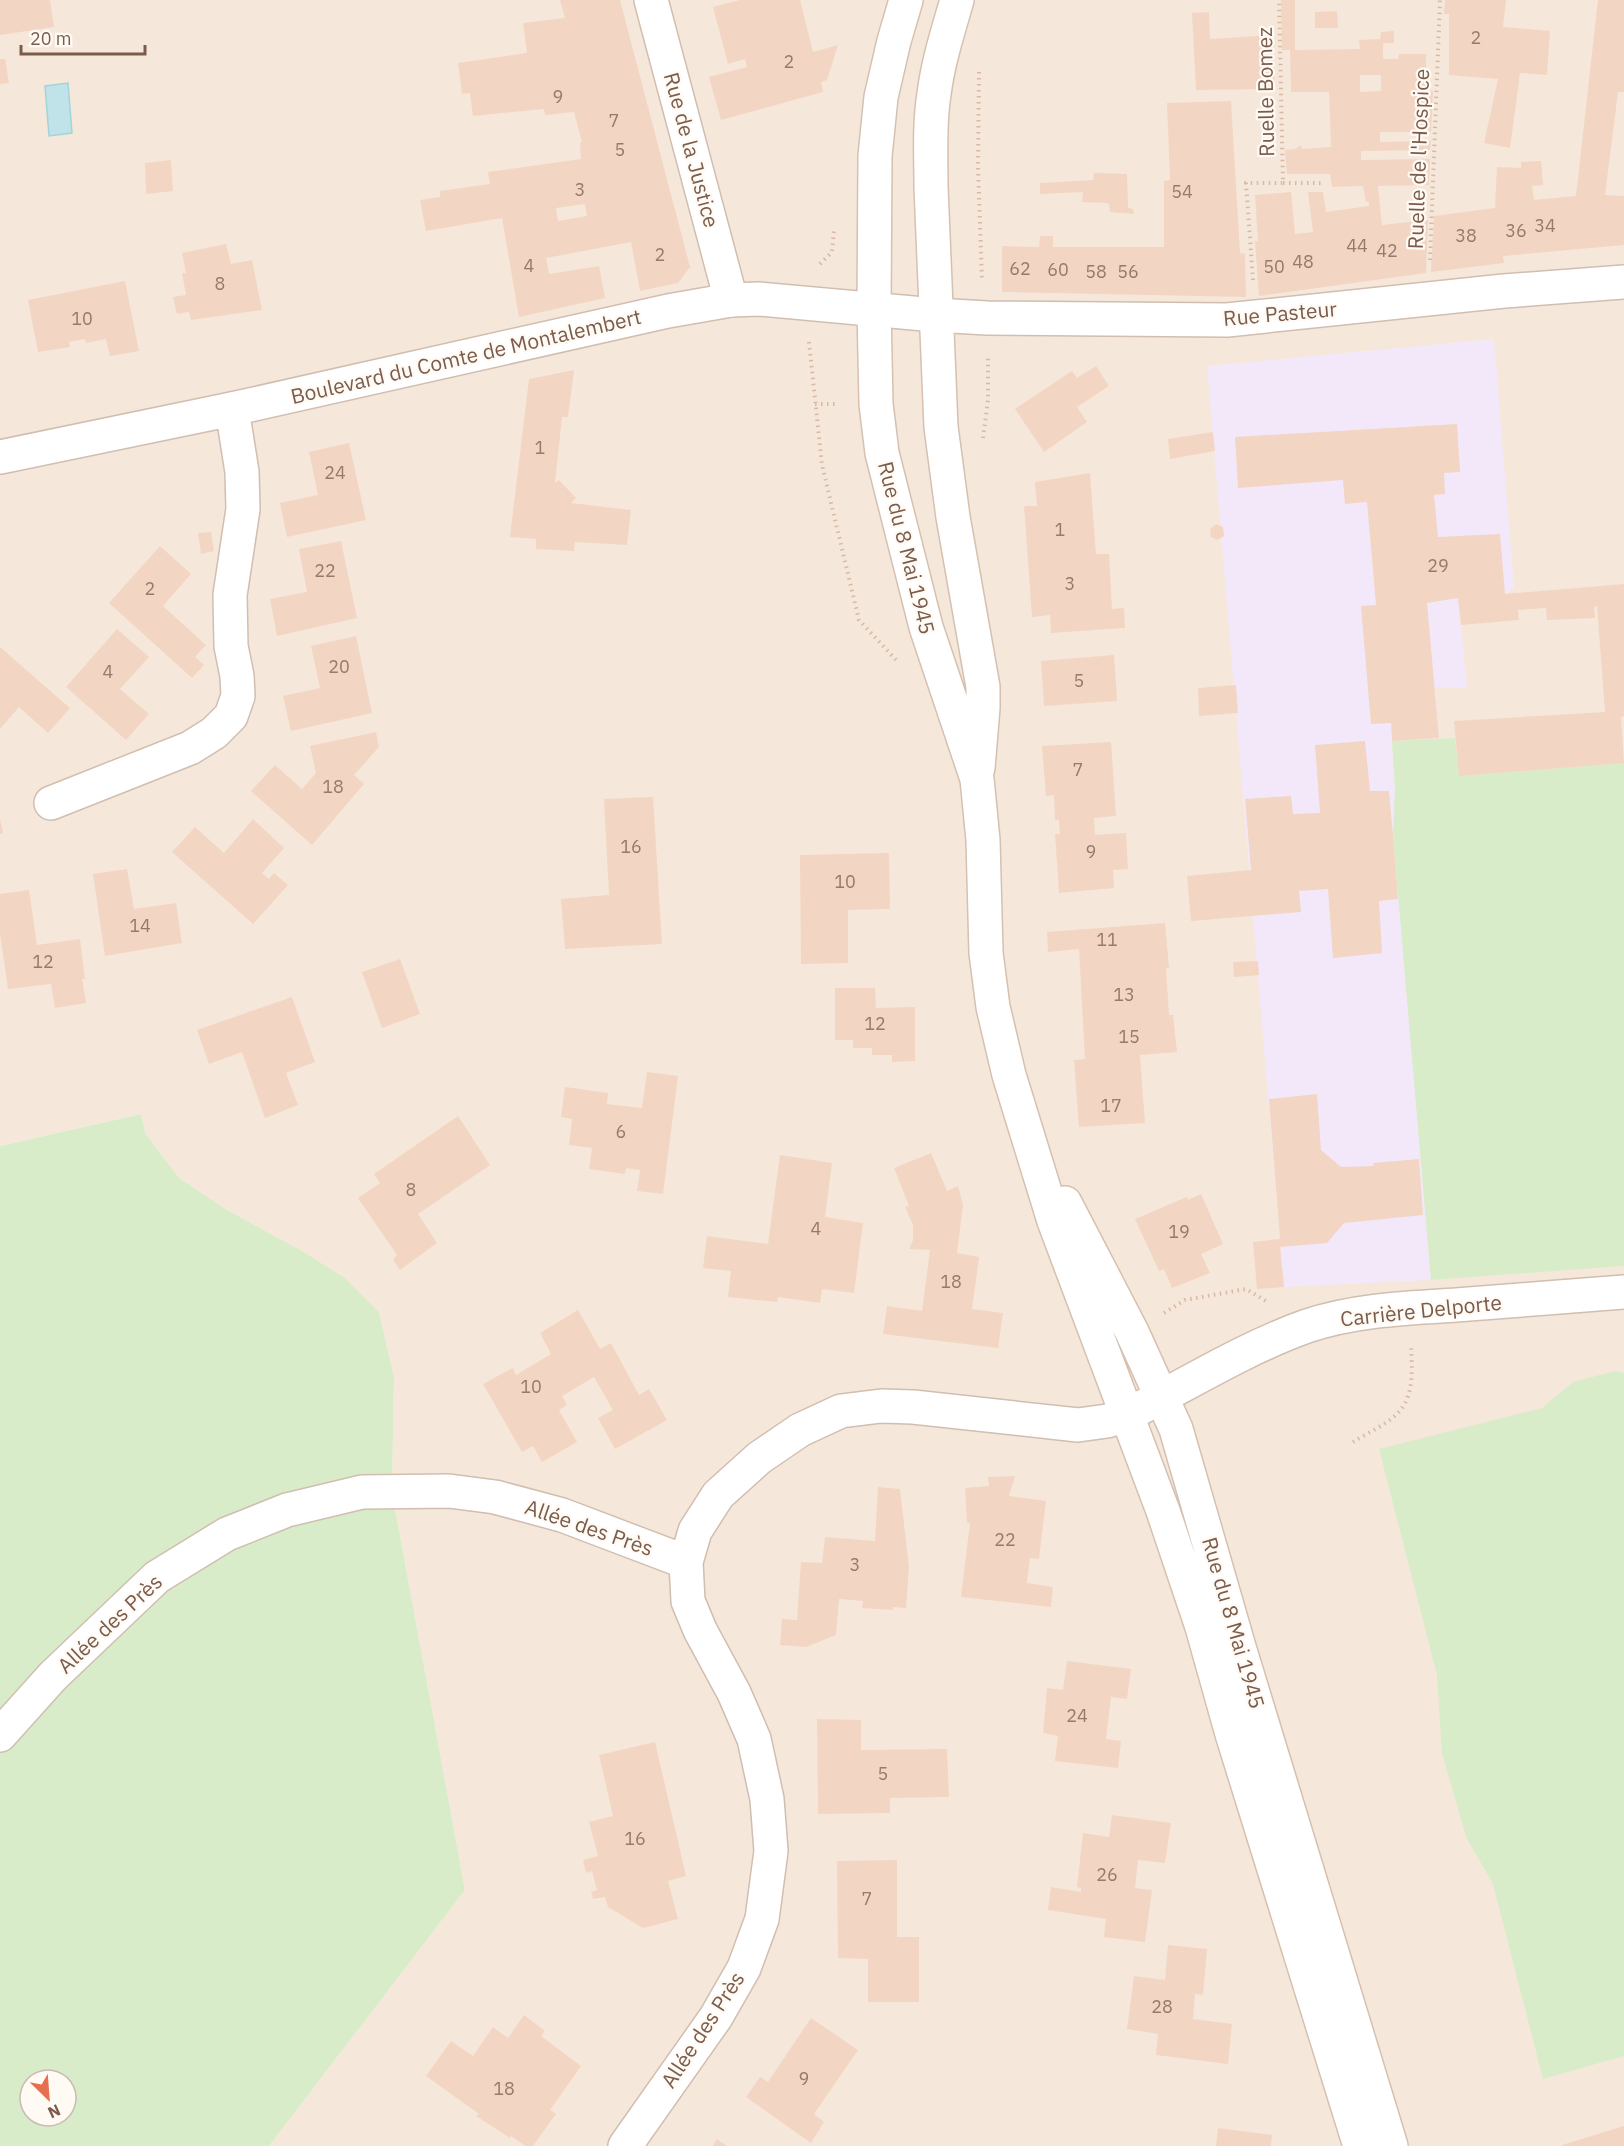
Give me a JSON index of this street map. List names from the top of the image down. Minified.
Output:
{"streets":{"street":["Rue de la Justice","Rue Pasteur","Boulevard du Comte de Montalembert","Rue du 8 Mai 1945","Carrière Delporte","Allée des Près"],"path":["Ruelle Bomez","Ruelle de l'Hospice"]},"crossings":[["Ruelle Bomez","Rue Pasteur"],["Rue de la Justice","Boulevard du Comte de Montalembert"],["Ruelle de l'Hospice","Rue Pasteur"],["Rue Pasteur","Boulevard du Comte de Montalembert"],["Rue Pasteur","Rue du 8 Mai 1945"],["Boulevard du Comte de Montalembert","Rue du 8 Mai 1945"],["Rue du 8 Mai 1945","Carrière Delporte"],["Rue du 8 Mai 1945","Allée des Près"],["Carrière Delporte","Allée des Près"]],"house_numbers":["2","2","9","7","5","3","54","34","36","38","44","42","2","48","4","50","62","60","58","56","8","10","1","24","1","29","22","3","2","20","4","5","7","18","16","9","10","14","11","12","13","12","15","17","6","8","4","19","18","10","22","3","24","5","16","26","7","28","9","18"],"scale_bar":"20 m","north":"bottom right"}
